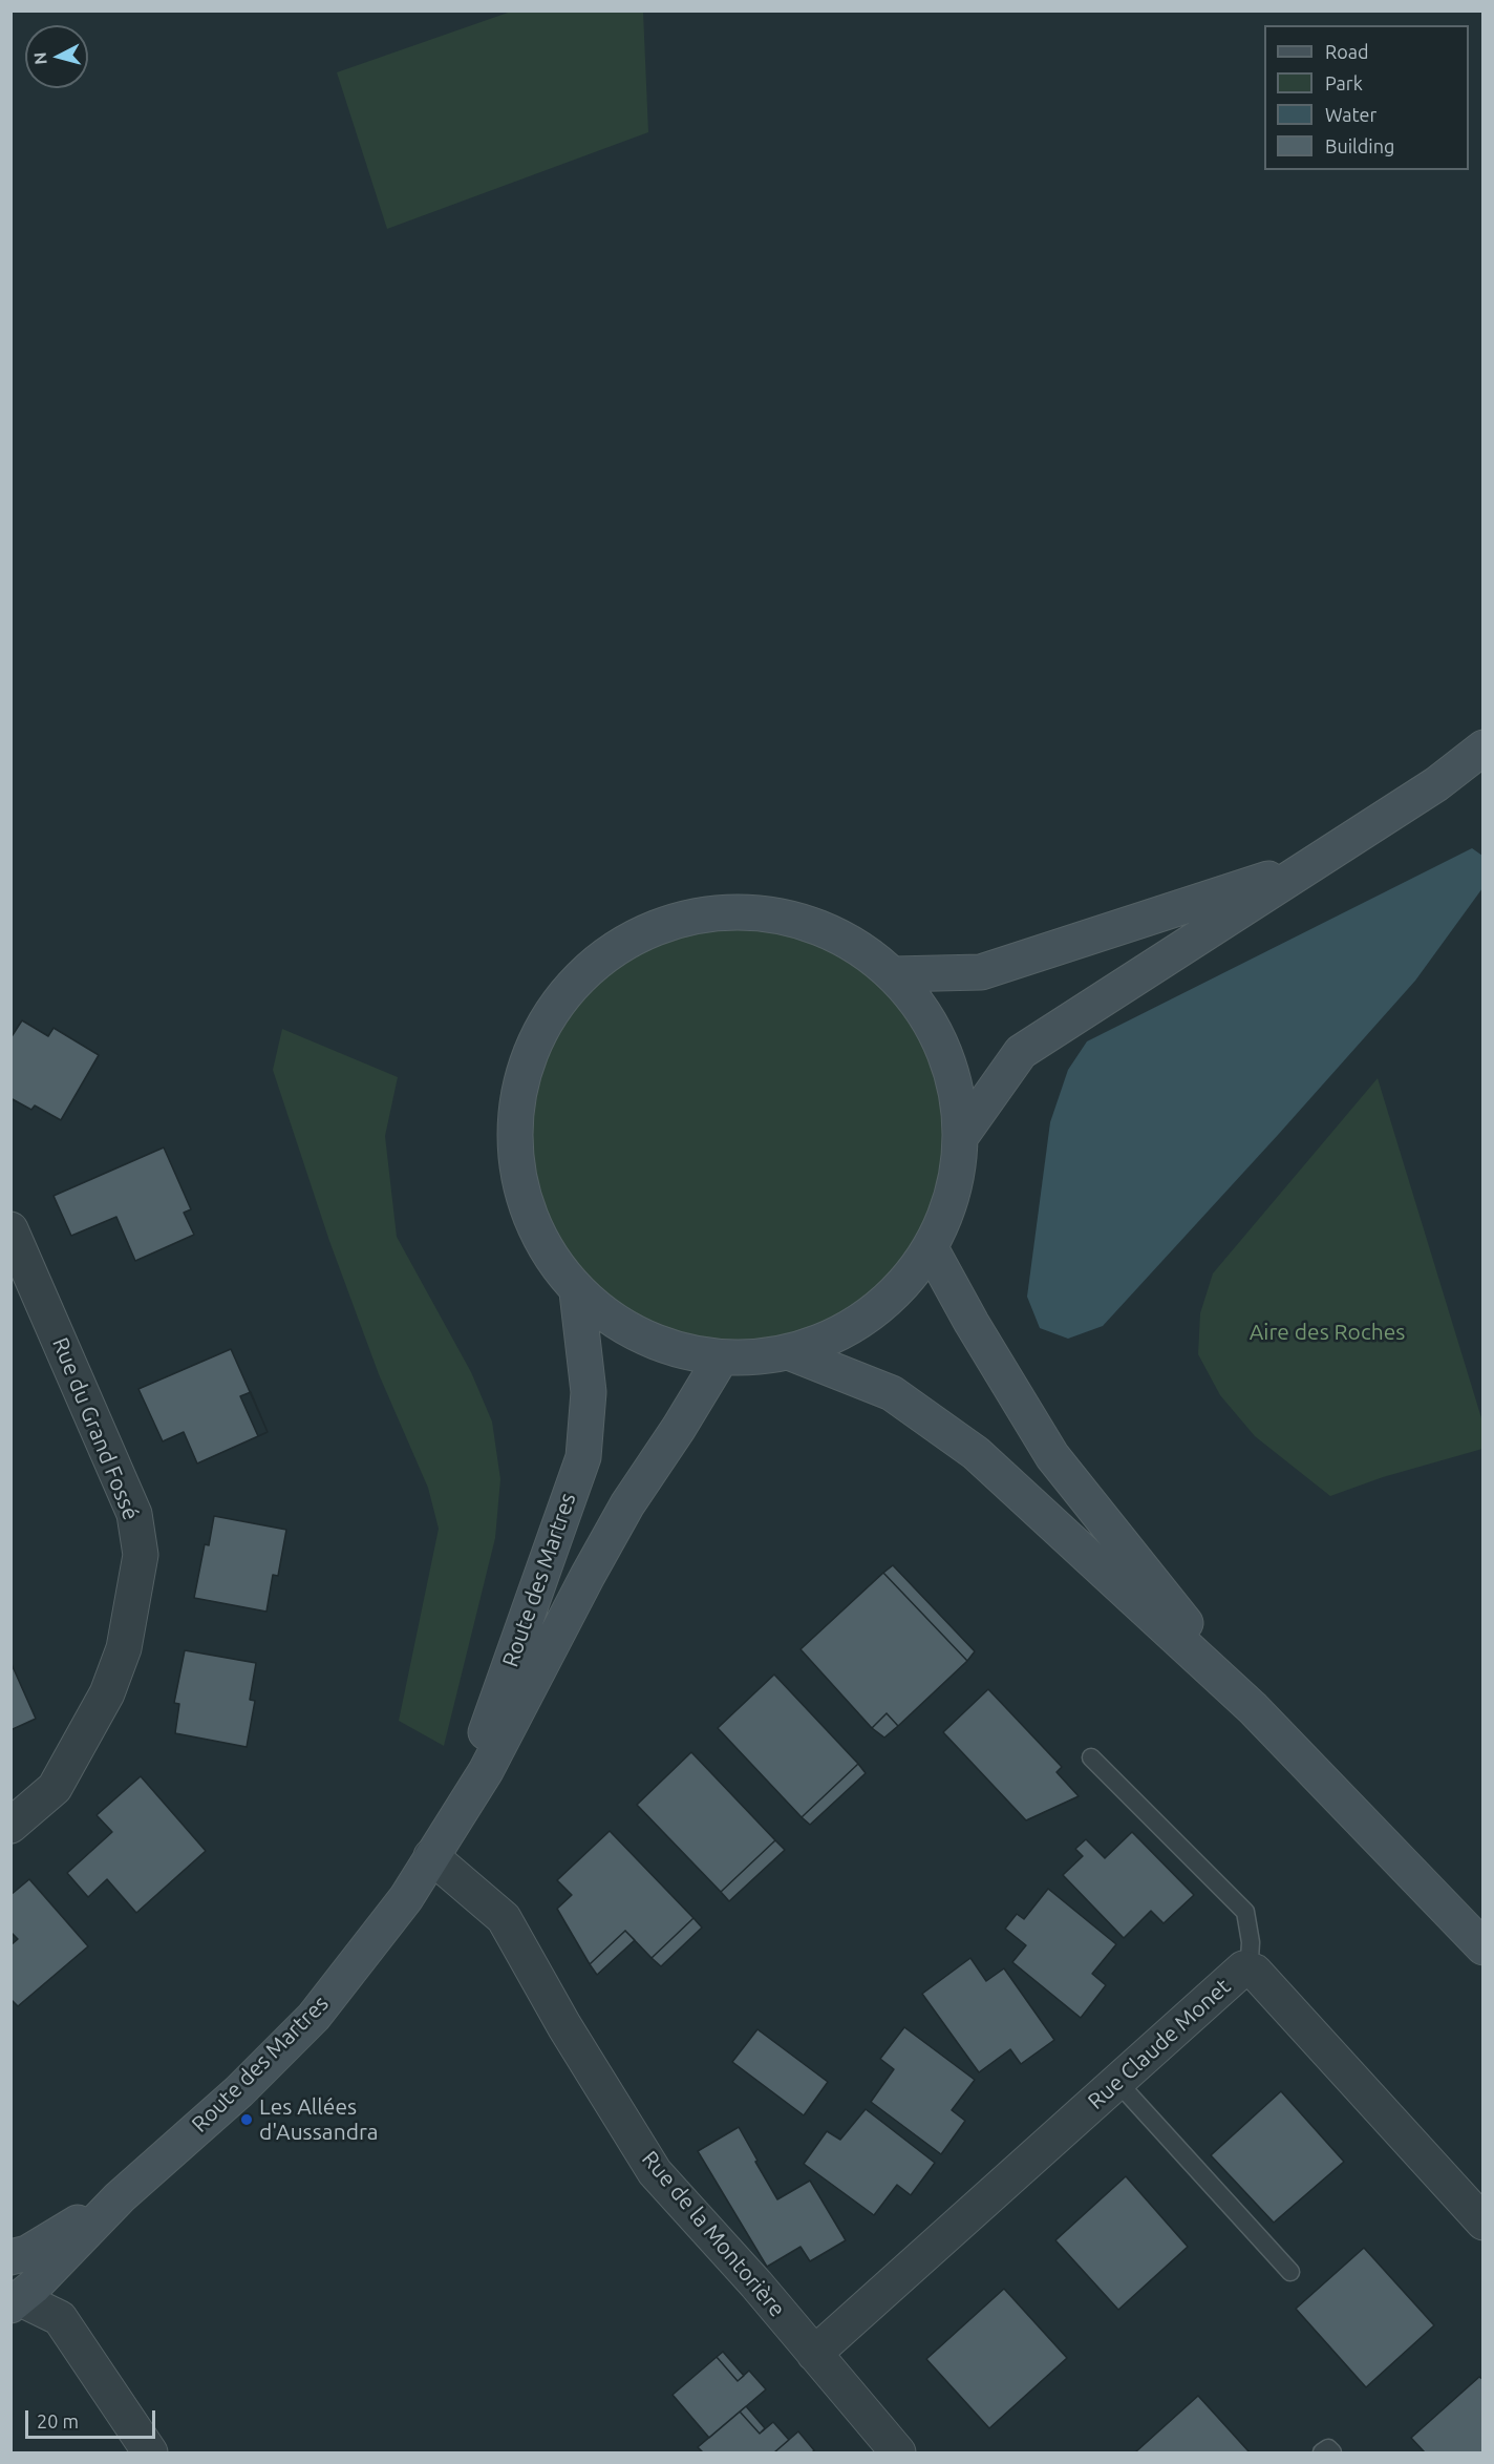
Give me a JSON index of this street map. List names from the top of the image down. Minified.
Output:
{"streets":{"main road":["Route des Martres"],"street":["Rue du Grand Fossé","Rue Claude Monet","Rue de la Montorière"]},"crossings":[["Route des Martres","Rue de la Montorière"],["Rue Claude Monet","Rue de la Montorière"]],"parks":["Aire des Roches"],"places":["Les Allées d'Aussandra"],"legend":["Road","Park","Water","Building"],"scale_bar":"20 m","north":"left"}
